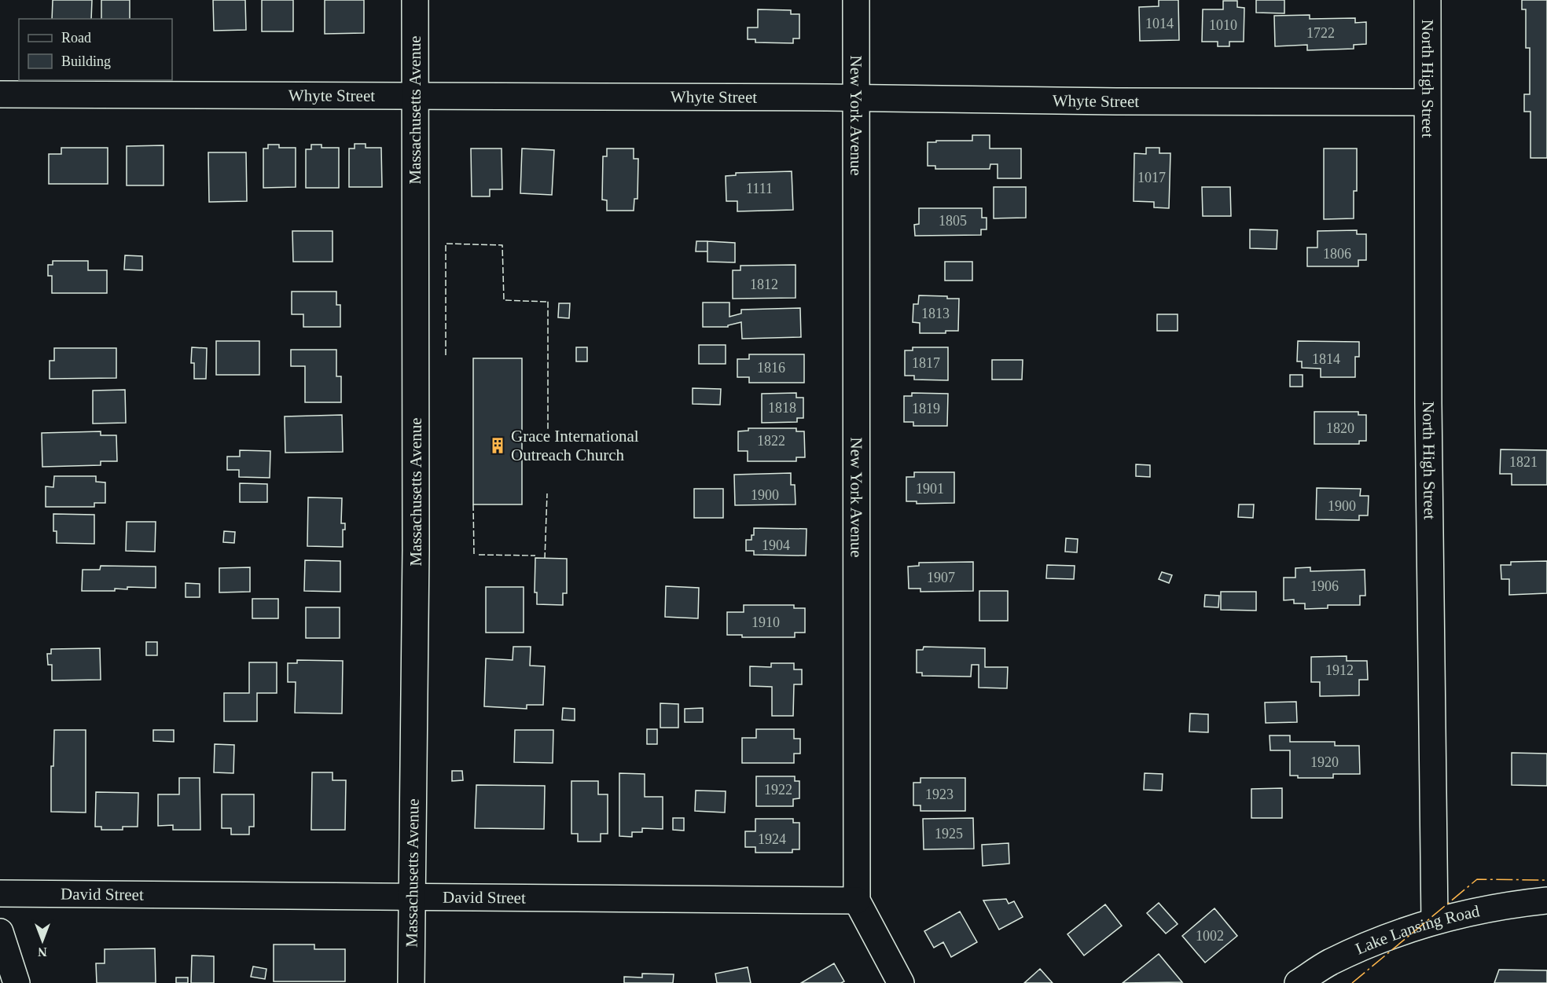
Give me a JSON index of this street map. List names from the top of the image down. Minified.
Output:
{"streets":{"street":["North High Street","Whyte Street","Massachusetts Avenue","New York Avenue","David Street","Lake Lansing Road"]},"crossings":[["North High Street","Whyte Street"],["North High Street","Lake Lansing Road"],["Whyte Street","Massachusetts Avenue"],["Whyte Street","New York Avenue"],["Massachusetts Avenue","David Street"],["New York Avenue","David Street"]],"places":{"building":["Grace International Outreach Church"]},"house_numbers":["1014","1010","1722","1017","1111","1805","1806","1812","1813","1814","1817","1816","1818","1819","1820","1822","1821","1901","1900","1900","1904","1907","1906","1910","1912","1920","1922","1923","1925","1924","1002"],"legend":["Road","Building"],"north":"bottom"}
